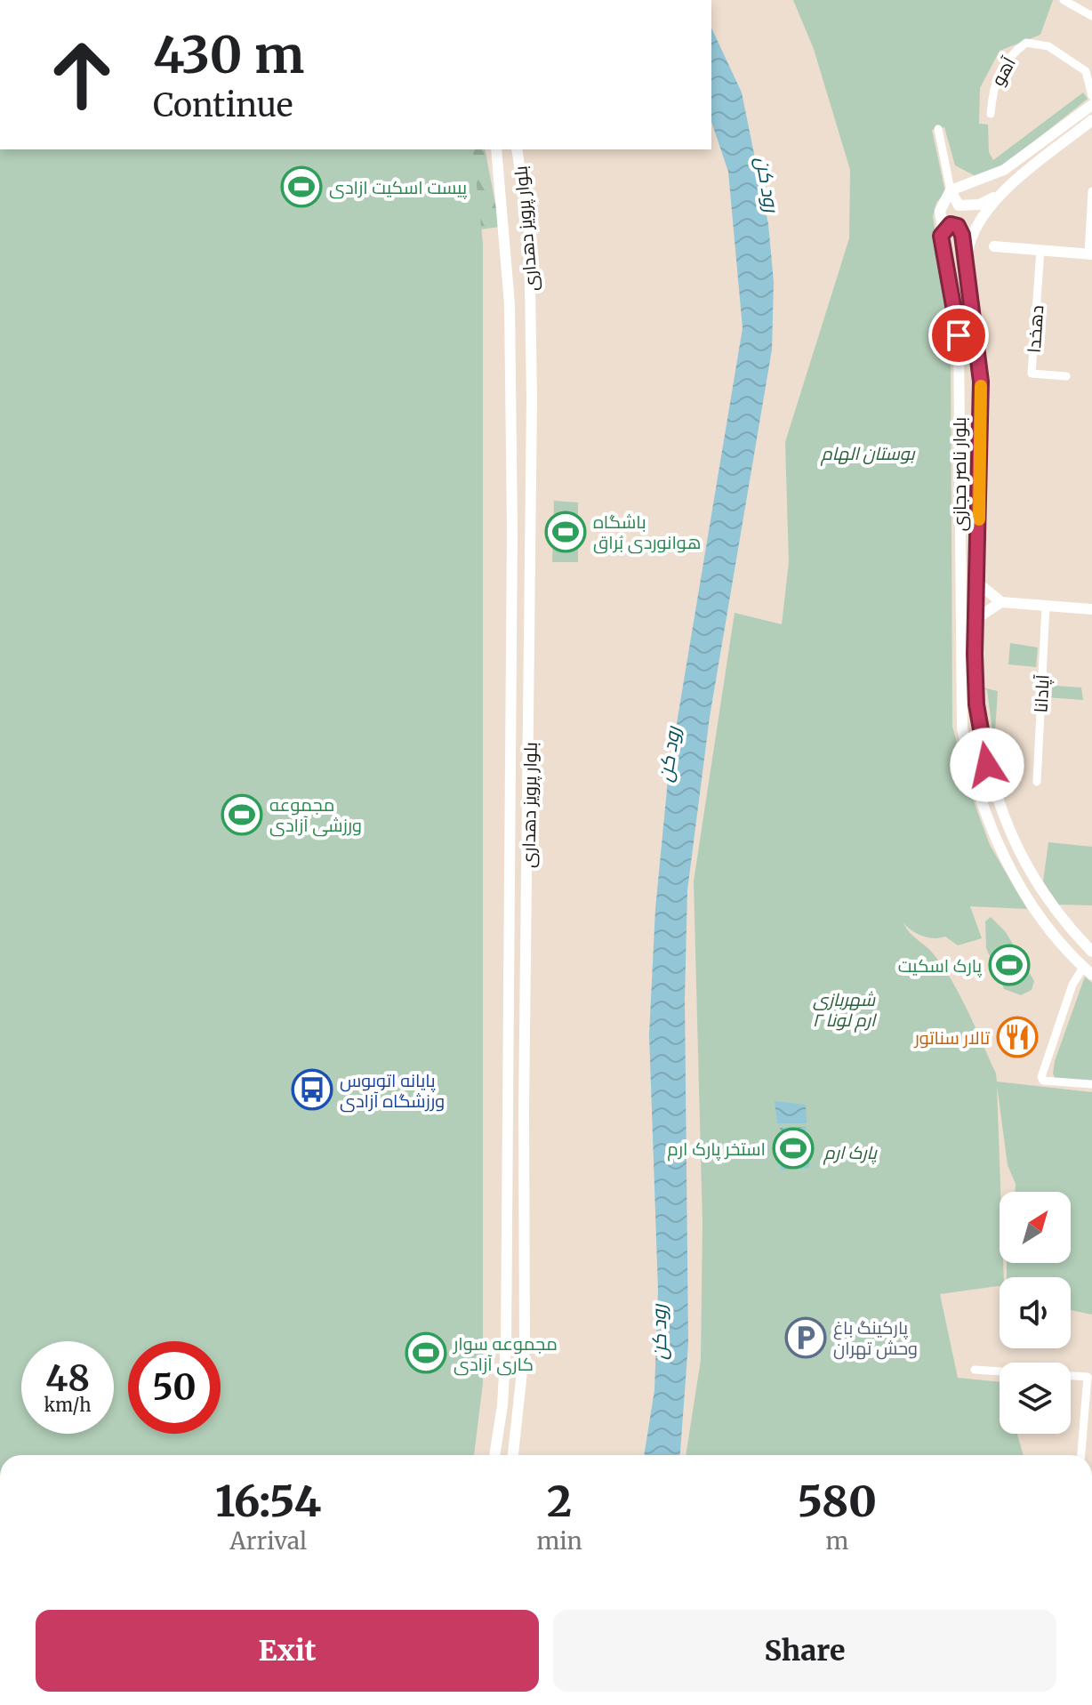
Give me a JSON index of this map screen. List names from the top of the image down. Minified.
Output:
{"streets":{"main road":["بلوار پرویز دهداری","بلوار ناصر حجازی"],"street":["آهو","دهخدا","آپادانا"]},"water":["رود کن"],"parks":["بوستان الهام","شهربازی ارم لونا ۲","پارک ارم"],"places":{"sports":["پیست اسکیت ازادی","باشگاه هوانوردی بُراق","مجموعه ورزشی آزادی","پارک اسکیت","استخر پارک ارم","مجموعه سوار کاری آزادی"],"restaurant":["تالار سناتور"],"bus stop":["پایانه اتوبوس ورزشگاه آزادی"],"parking":["پارکینگ باغ وحش تهران"]},"north":"top right","page":{"turn":["430 m","Continue"],"speed":"48 km/h","limit":"50","eta":["16:54","Arrival","2","min","580","m"],"buttons":["Exit","Share"]}}
